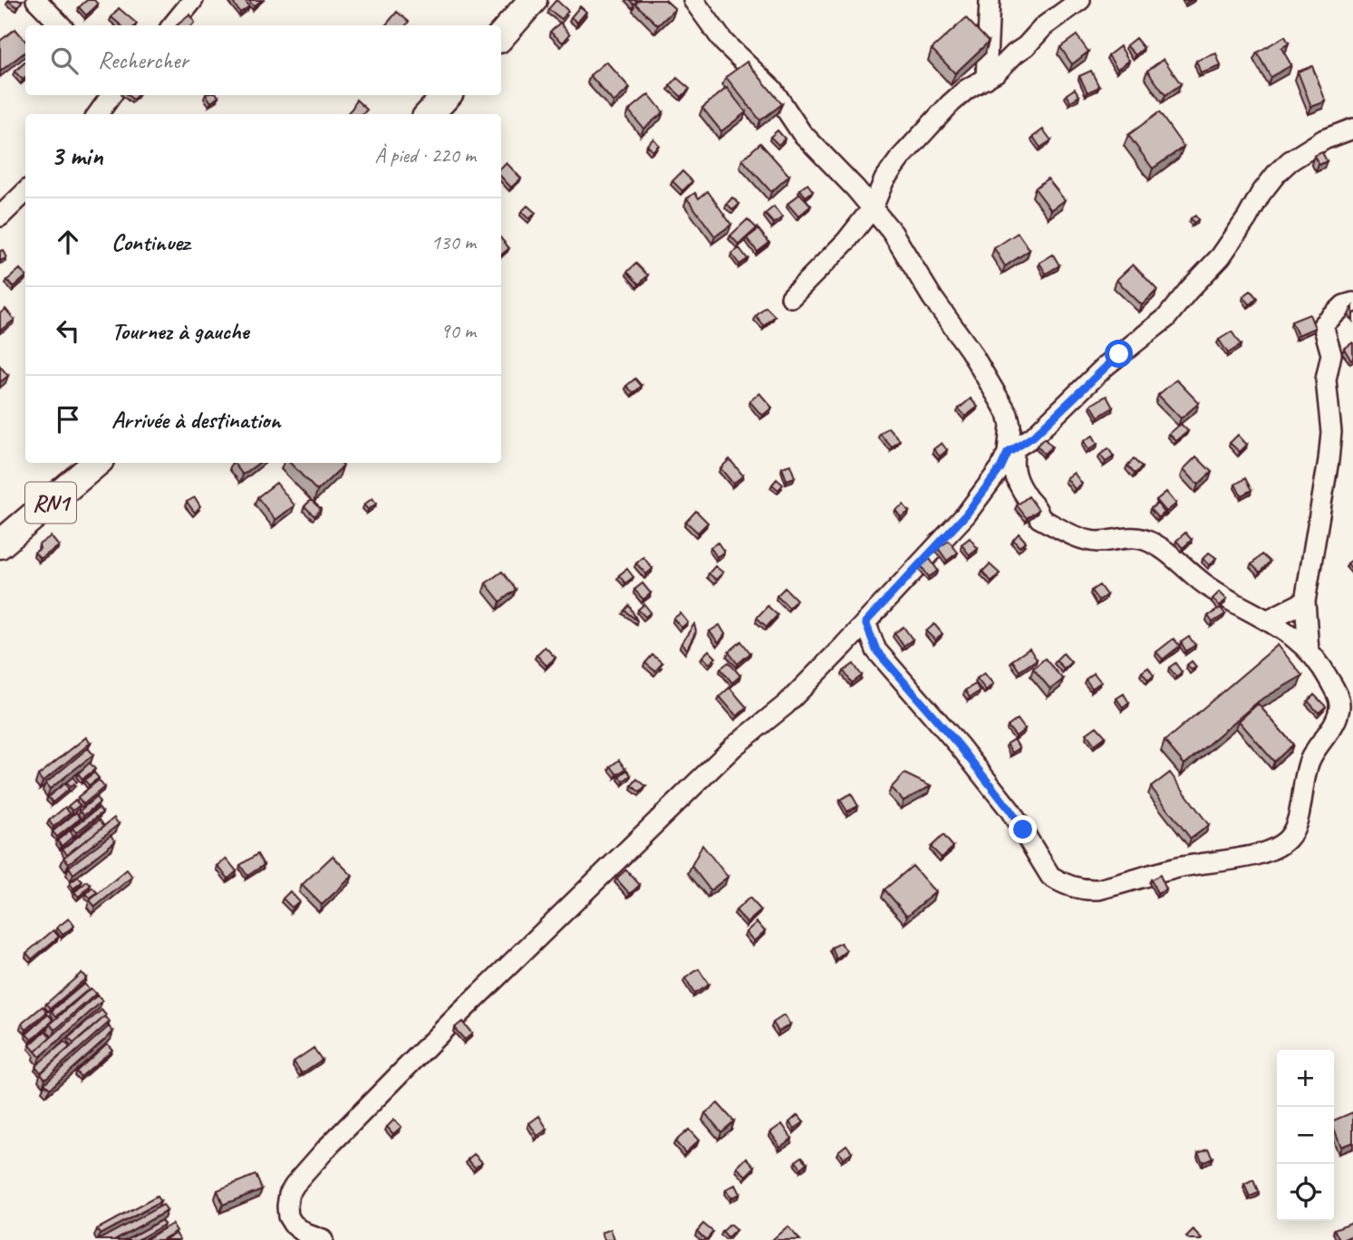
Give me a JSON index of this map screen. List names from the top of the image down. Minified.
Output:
{"streets":{"highway":["RN1"]},"page":{"search":"Rechercher","heading":["3 min","À pied · 220 m"],"list":[["Continuez","130 m"],["Tournez à gauche","90 m"],"Arrivée à destination"],"map_buttons":["+","−"]}}
